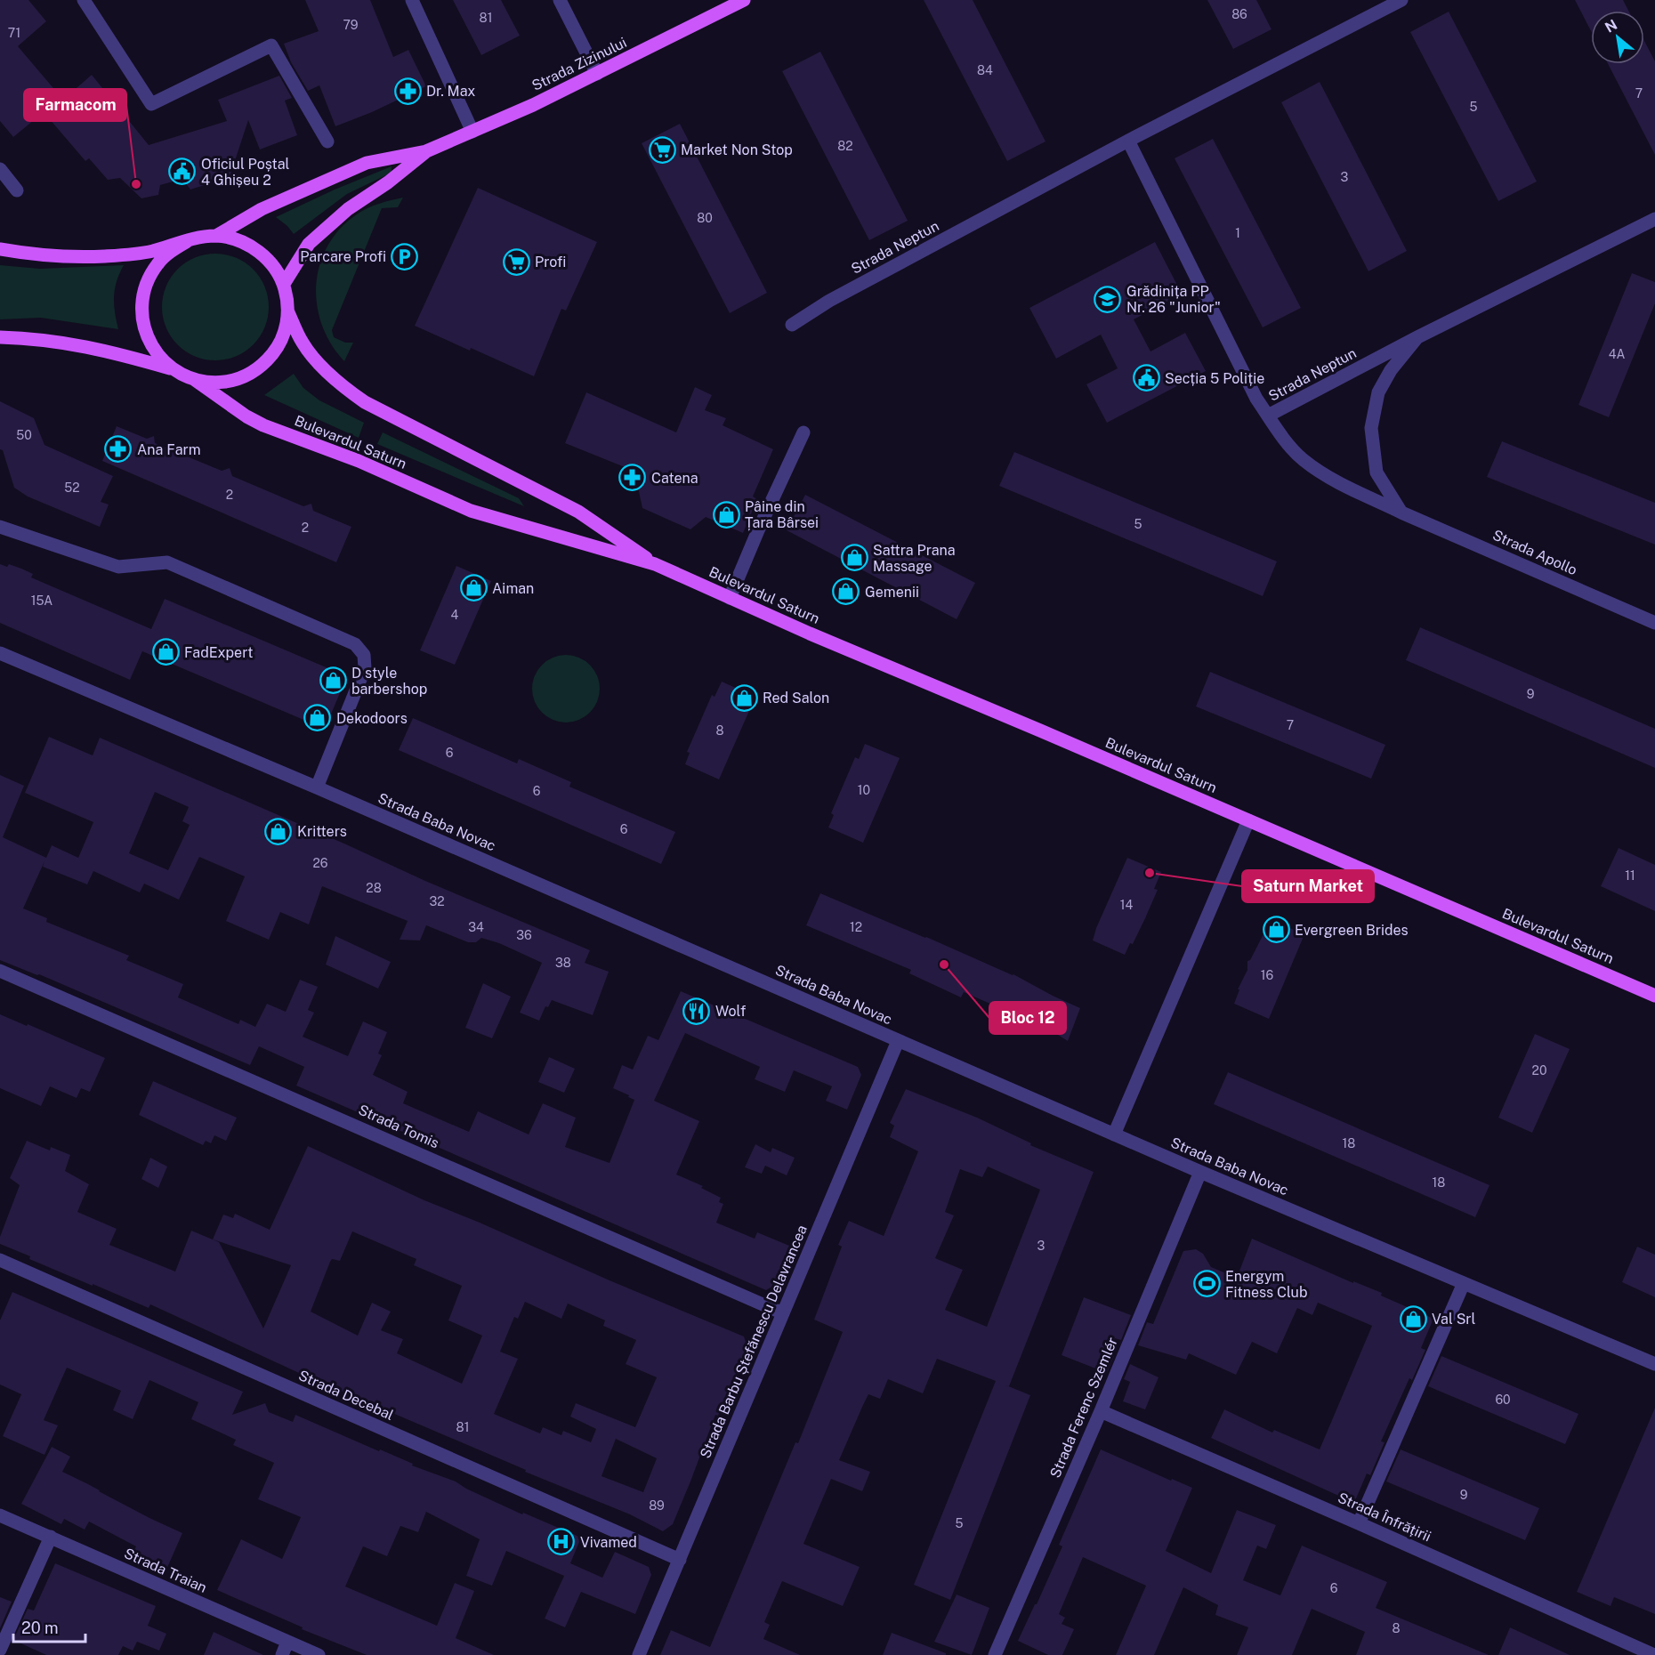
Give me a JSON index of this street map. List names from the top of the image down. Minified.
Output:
{"streets":{"main road":["Strada Zizinului","Bulevardul Saturn"],"street":["Strada Neptun","Strada Apollo","Strada Baba Novac","Strada Tomis","Strada Barbu Ștefănescu Delavrancea","Strada Decebal","Strada Ferenc Szemlér","Strada Înfrățirii","Strada Traian"]},"crossings":[["Strada Zizinului","Bulevardul Saturn"],["Strada Neptun","Strada Apollo"],["Strada Baba Novac","Strada Barbu Ștefănescu Delavrancea"],["Strada Baba Novac","Strada Ferenc Szemlér"],["Strada Tomis","Strada Barbu Ștefănescu Delavrancea"],["Strada Barbu Ștefănescu Delavrancea","Strada Decebal"],["Strada Ferenc Szemlér","Strada Înfrățirii"]],"places":{"pharmacy":["Dr. Max","Ana Farm","Catena"],"supermarket":["Market Non Stop","Profi"],"public building":["Oficiul Poștal 4 Ghișeu 2","Secția 5 Poliție"],"other":["Farmacom","Saturn Market","Bloc 12"],"parking":["Parcare Profi"],"school or university":["Grădinița PP Nr. 26 \"Junior\""],"shop":["Pâine din Țara Bârsei","Sattra Prana Massage","Aiman","Gemenii","FadExpert","D style barbershop","Red Salon","Dekodoors","Kritters","Evergreen Brides","Val Srl"],"restaurant":["Wolf"],"sports":["Energym Fitness Club"],"hospital":["Vivamed"]},"house_numbers":["86","81","79","71","84","7","5","82","3","80","1","4A","50","52","2","5","2","15A","4","9","7","8","6","10","6","6","26","11","28","32","14","34","12","36","38","16","20","18","18","3","60","81","9","89","5","6","8"],"scale_bar":"20 m","north":"top left"}
